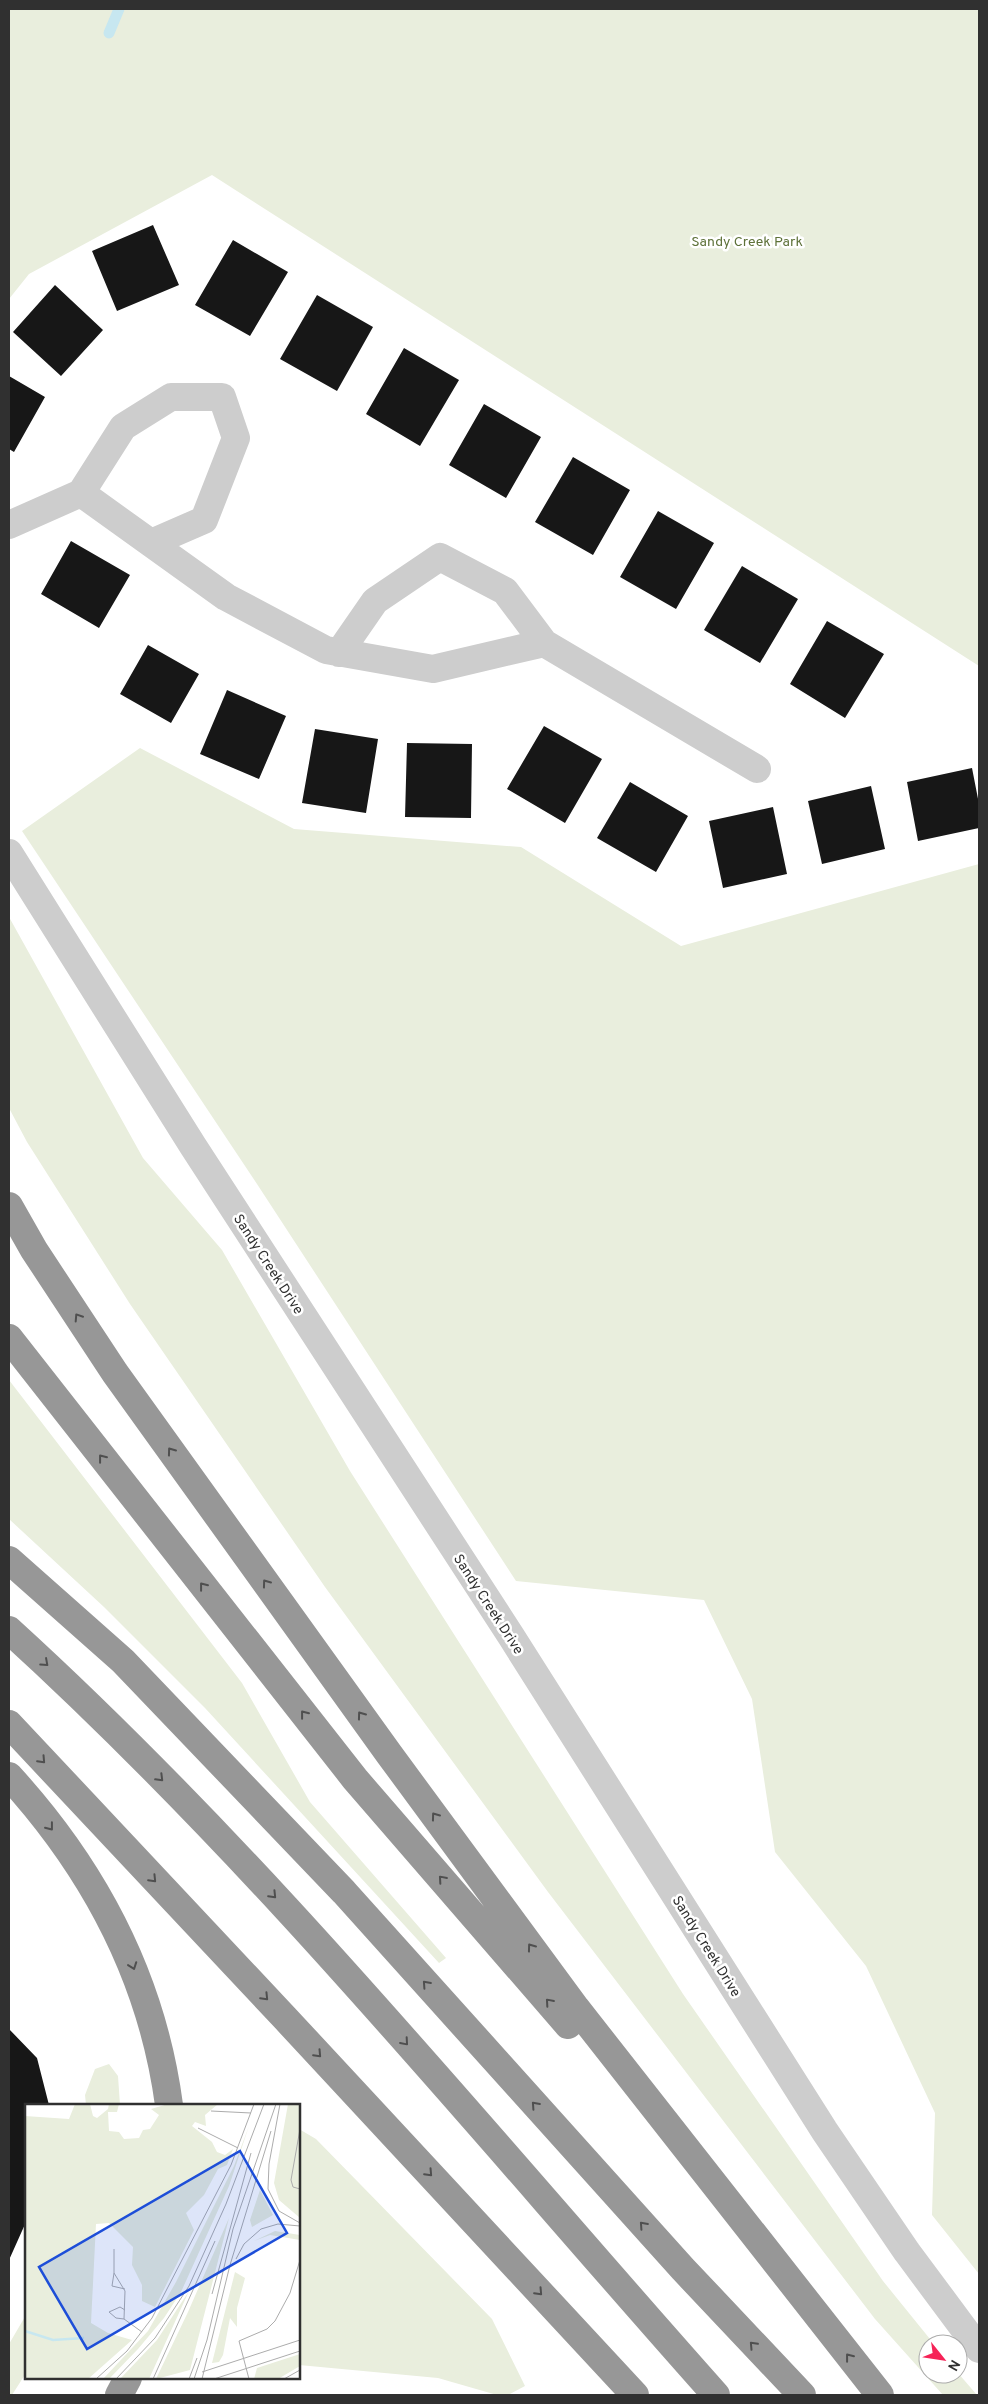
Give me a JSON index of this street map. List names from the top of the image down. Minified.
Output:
{"streets":{"street":["Sandy Creek Drive"]},"parks":["Sandy Creek Park"],"north":"bottom right"}
